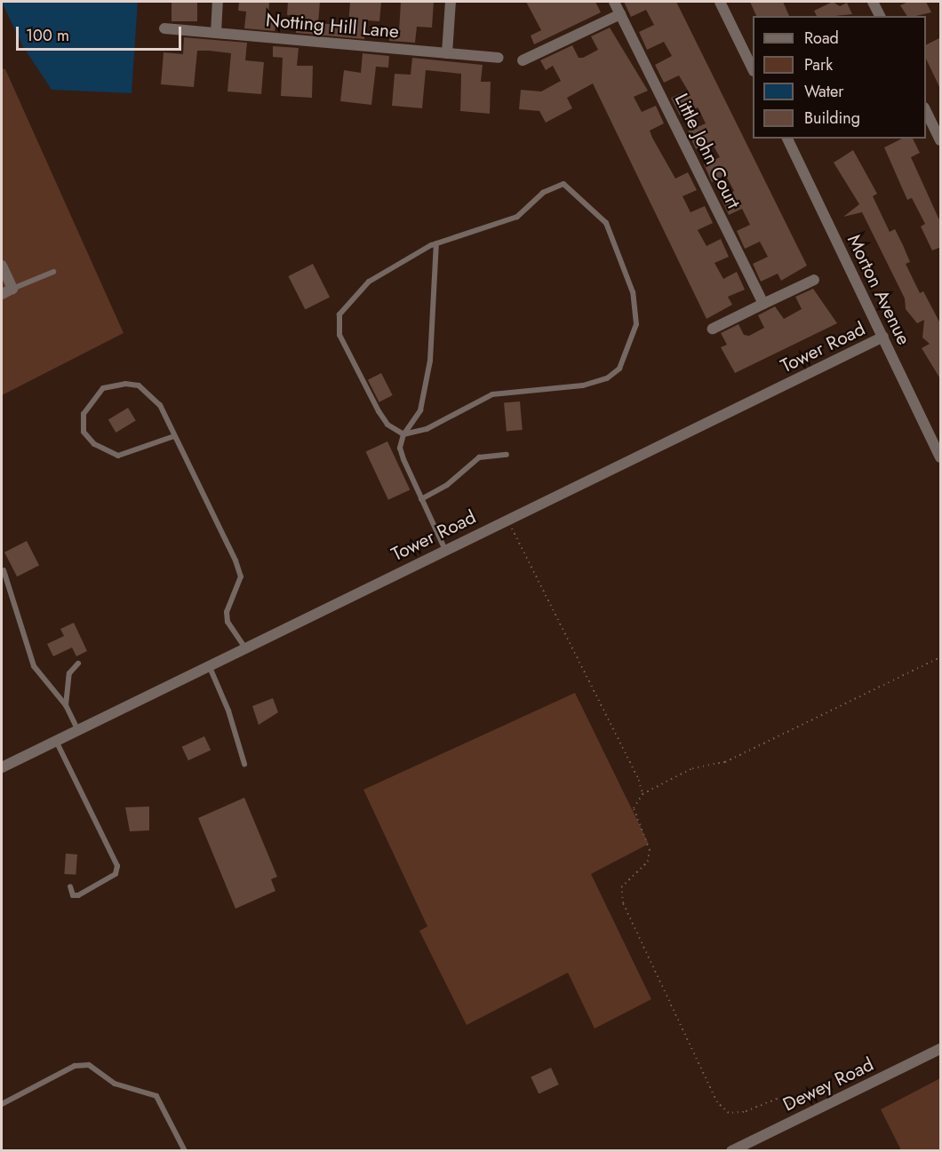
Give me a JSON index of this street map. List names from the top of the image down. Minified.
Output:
{"streets":{"street":["Notting Hill Lane","Little John Court","Morton Avenue","Tower Road","Dewey Road"]},"crossings":[["Morton Avenue","Tower Road"]],"legend":["Road","Park","Water","Building"],"scale_bar":"100 m"}
